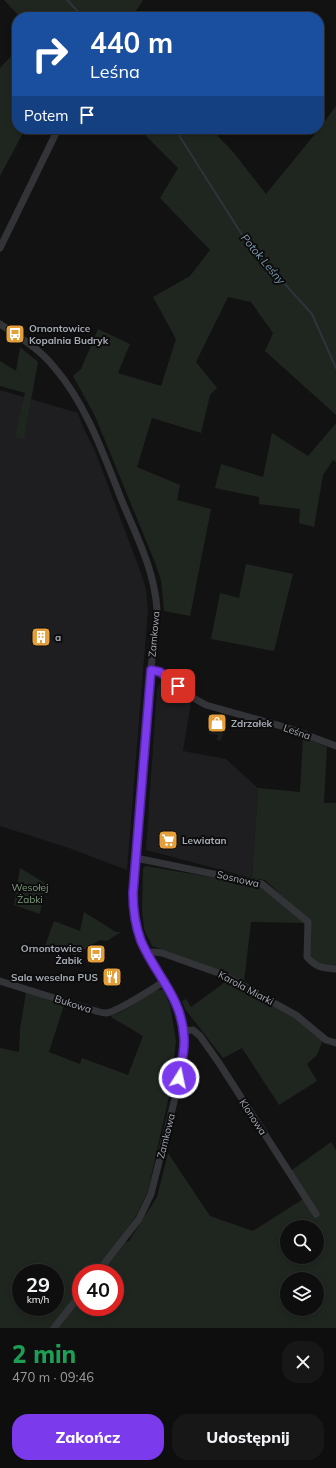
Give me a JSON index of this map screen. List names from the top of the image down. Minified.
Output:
{"streets":{"street":["Zamkowa","Leśna","Sosnowa","Karola Miarki","Bukowa","Klonowa"]},"crossings":[["Zamkowa","Leśna"],["Zamkowa","Sosnowa"],["Zamkowa","Karola Miarki"],["Zamkowa","Bukowa"],["Zamkowa","Klonowa"]],"water":["Potok Leśny"],"parks":["Wesołej Żabki"],"places":{"bus stop":["Ornontowice Kopalnia Budryk","Ornontowice Żabik"],"building":["a"],"shop":["Zdrzałek"],"supermarket":["Lewiatan"],"restaurant":["Sala weselna PUS"]},"page":{"turn":["440 m","Leśna"],"then":"Potem","speed":"29 km/h","limit":"40","heading":["2 min","470 m · 09:46"],"buttons":["Zakończ","Udostępnij"]}}
